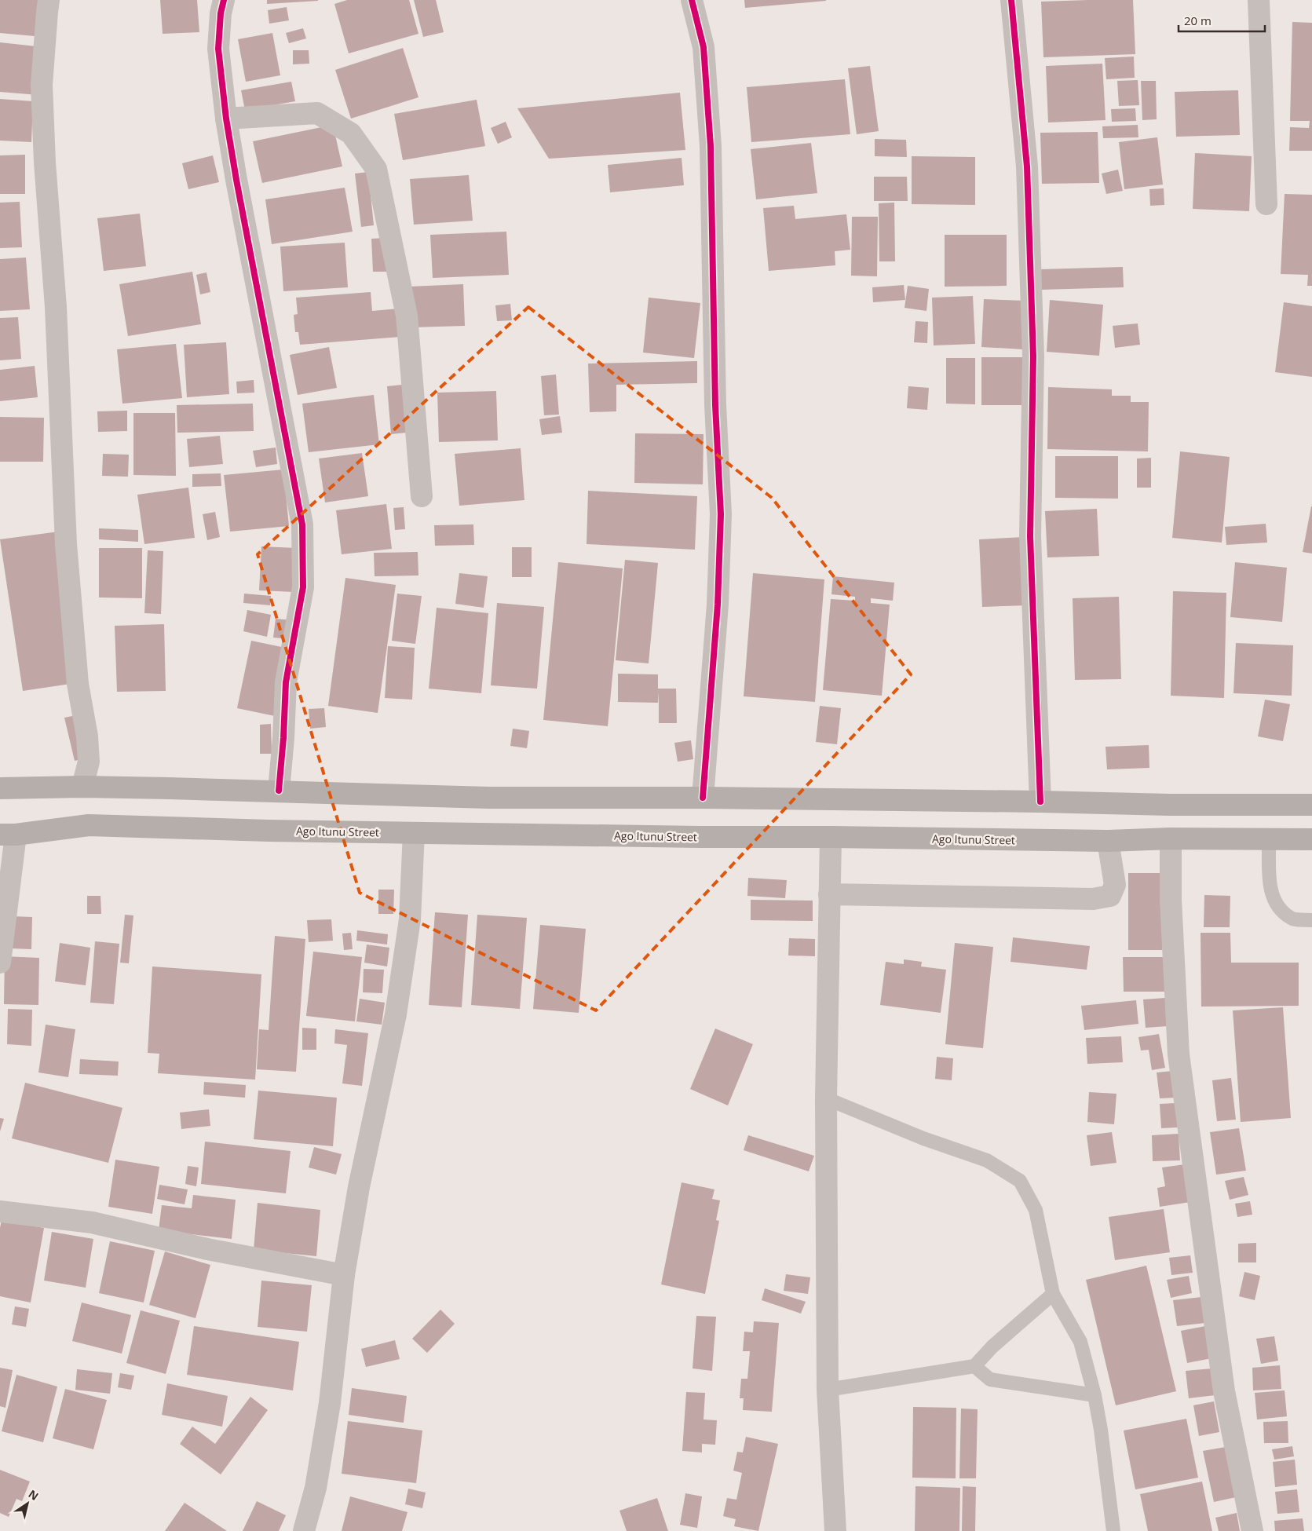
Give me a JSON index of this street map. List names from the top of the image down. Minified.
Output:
{"streets":{"main road":["Ago Itunu Street"]},"scale_bar":"20 m","north":"top right"}
